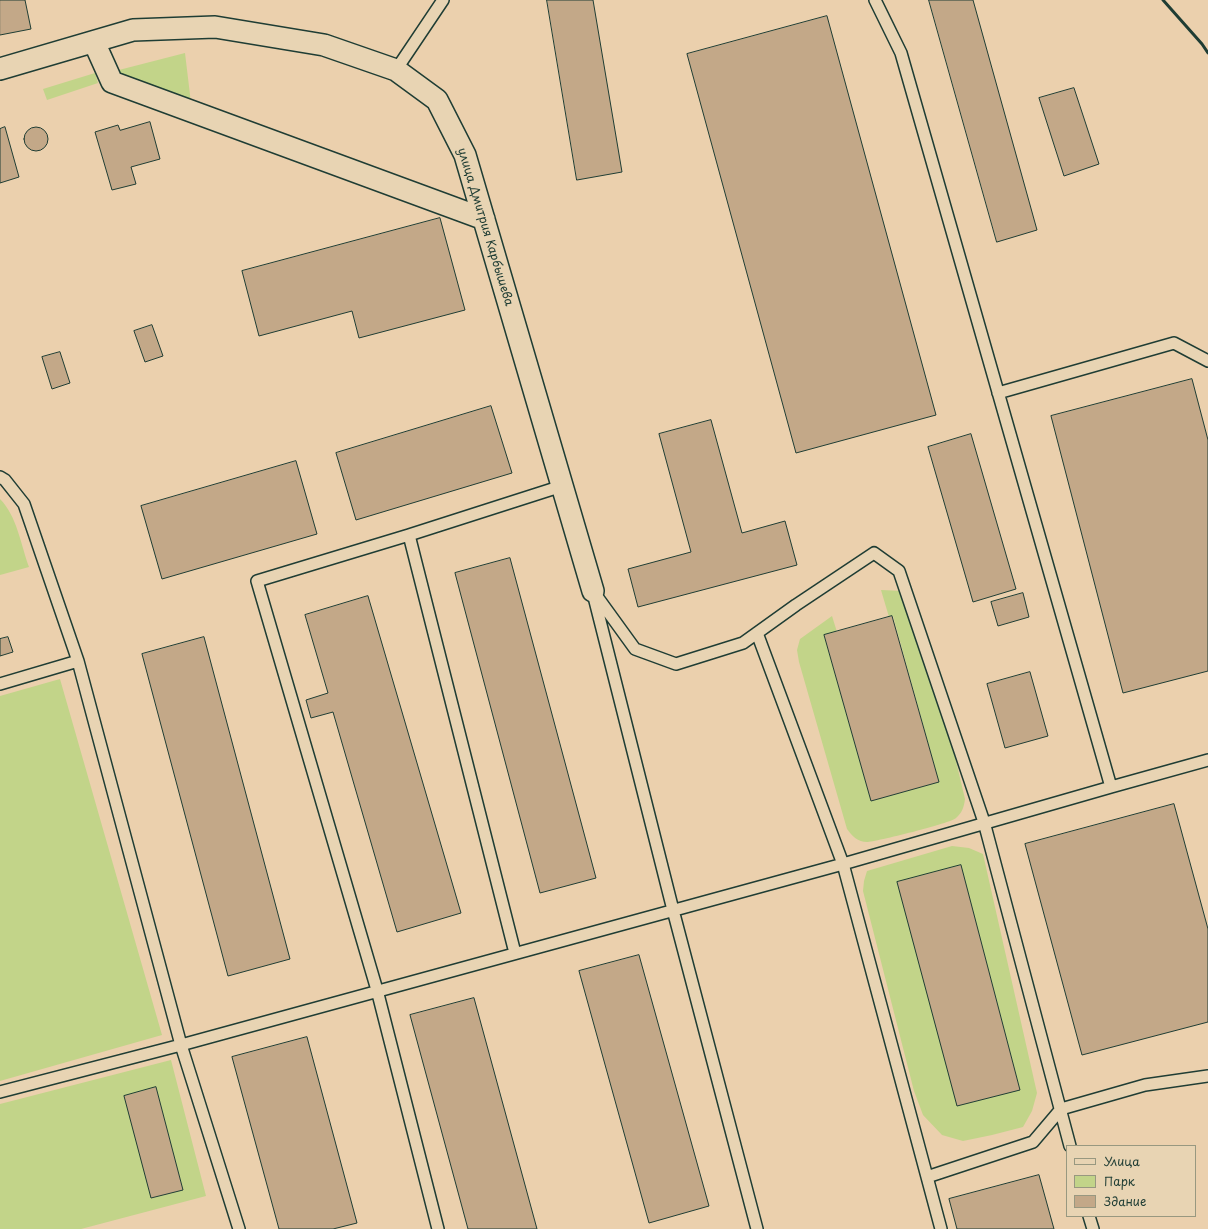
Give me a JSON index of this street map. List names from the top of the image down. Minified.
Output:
{"streets":{"street":["улица Дмитрия Карбышева"]},"legend":["Улица","Парк","Здание"]}
